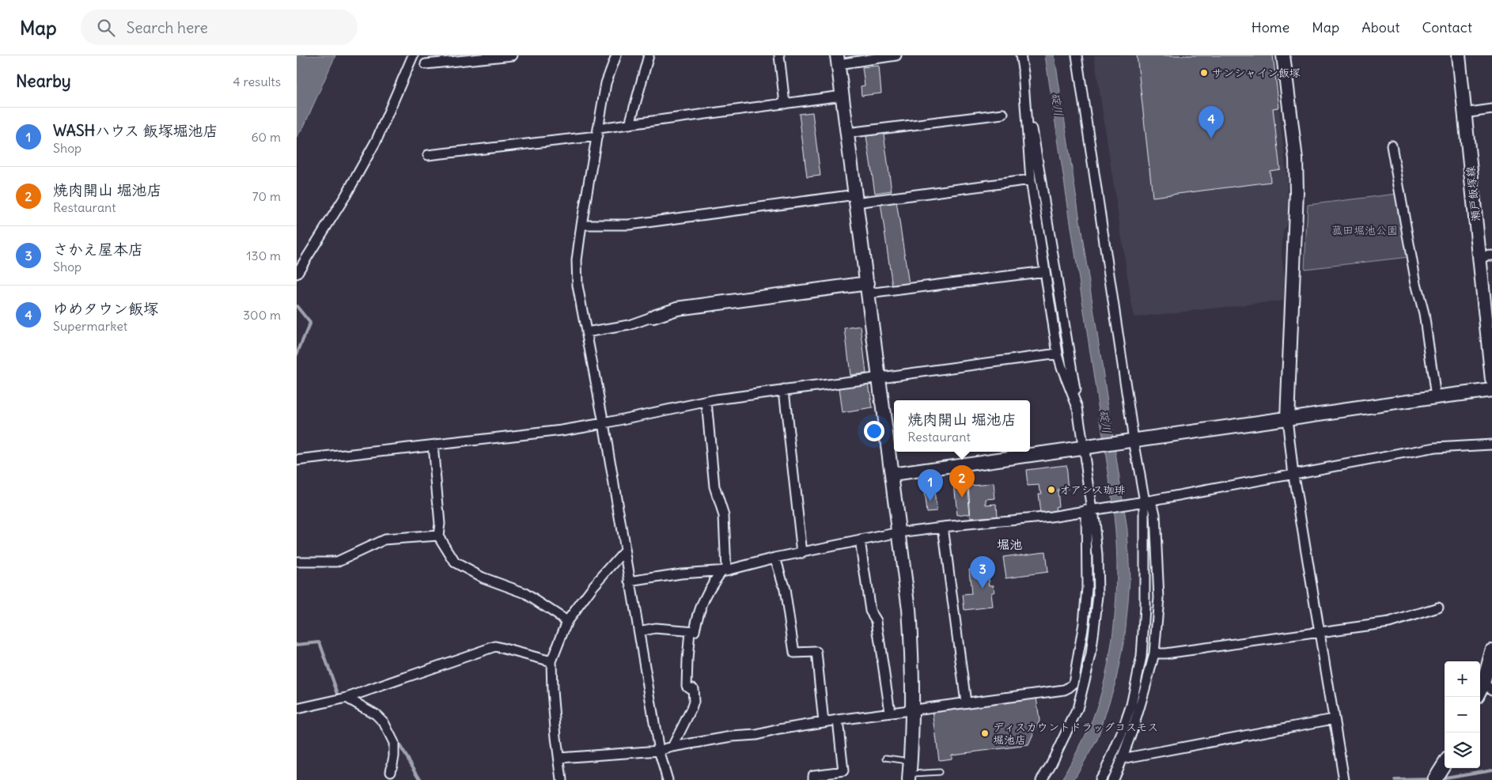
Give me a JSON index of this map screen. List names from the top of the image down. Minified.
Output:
{"streets":{"street":["瀬戸飯塚線"]},"districts":["堀池"],"water":["碇川"],"parks":["菰田堀池公園"],"places":["サンシャイン飯塚","オアシス珈琲","ディスカウントドラッグコスモス 堀池店"],"page":{"header":"Map","search":"Search here","nav":["Home","Map","About","Contact"],"heading":["Nearby","4 results"],"pins":["4","2","1","3"],"list":[{"mark":"1","name":"WASHハウス 飯塚堀池店","note":"Shop","value":"60 m"},{"mark":"2","name":"焼肉開山 堀池店","note":"Restaurant","value":"70 m"},{"mark":"3","name":"さかえ屋本店","note":"Shop","value":"130 m"},{"mark":"4","name":"ゆめタウン飯塚","note":"Supermarket","value":"300 m"}],"popup":["焼肉開山 堀池店","Restaurant"],"map_buttons":["+","−"]}}
